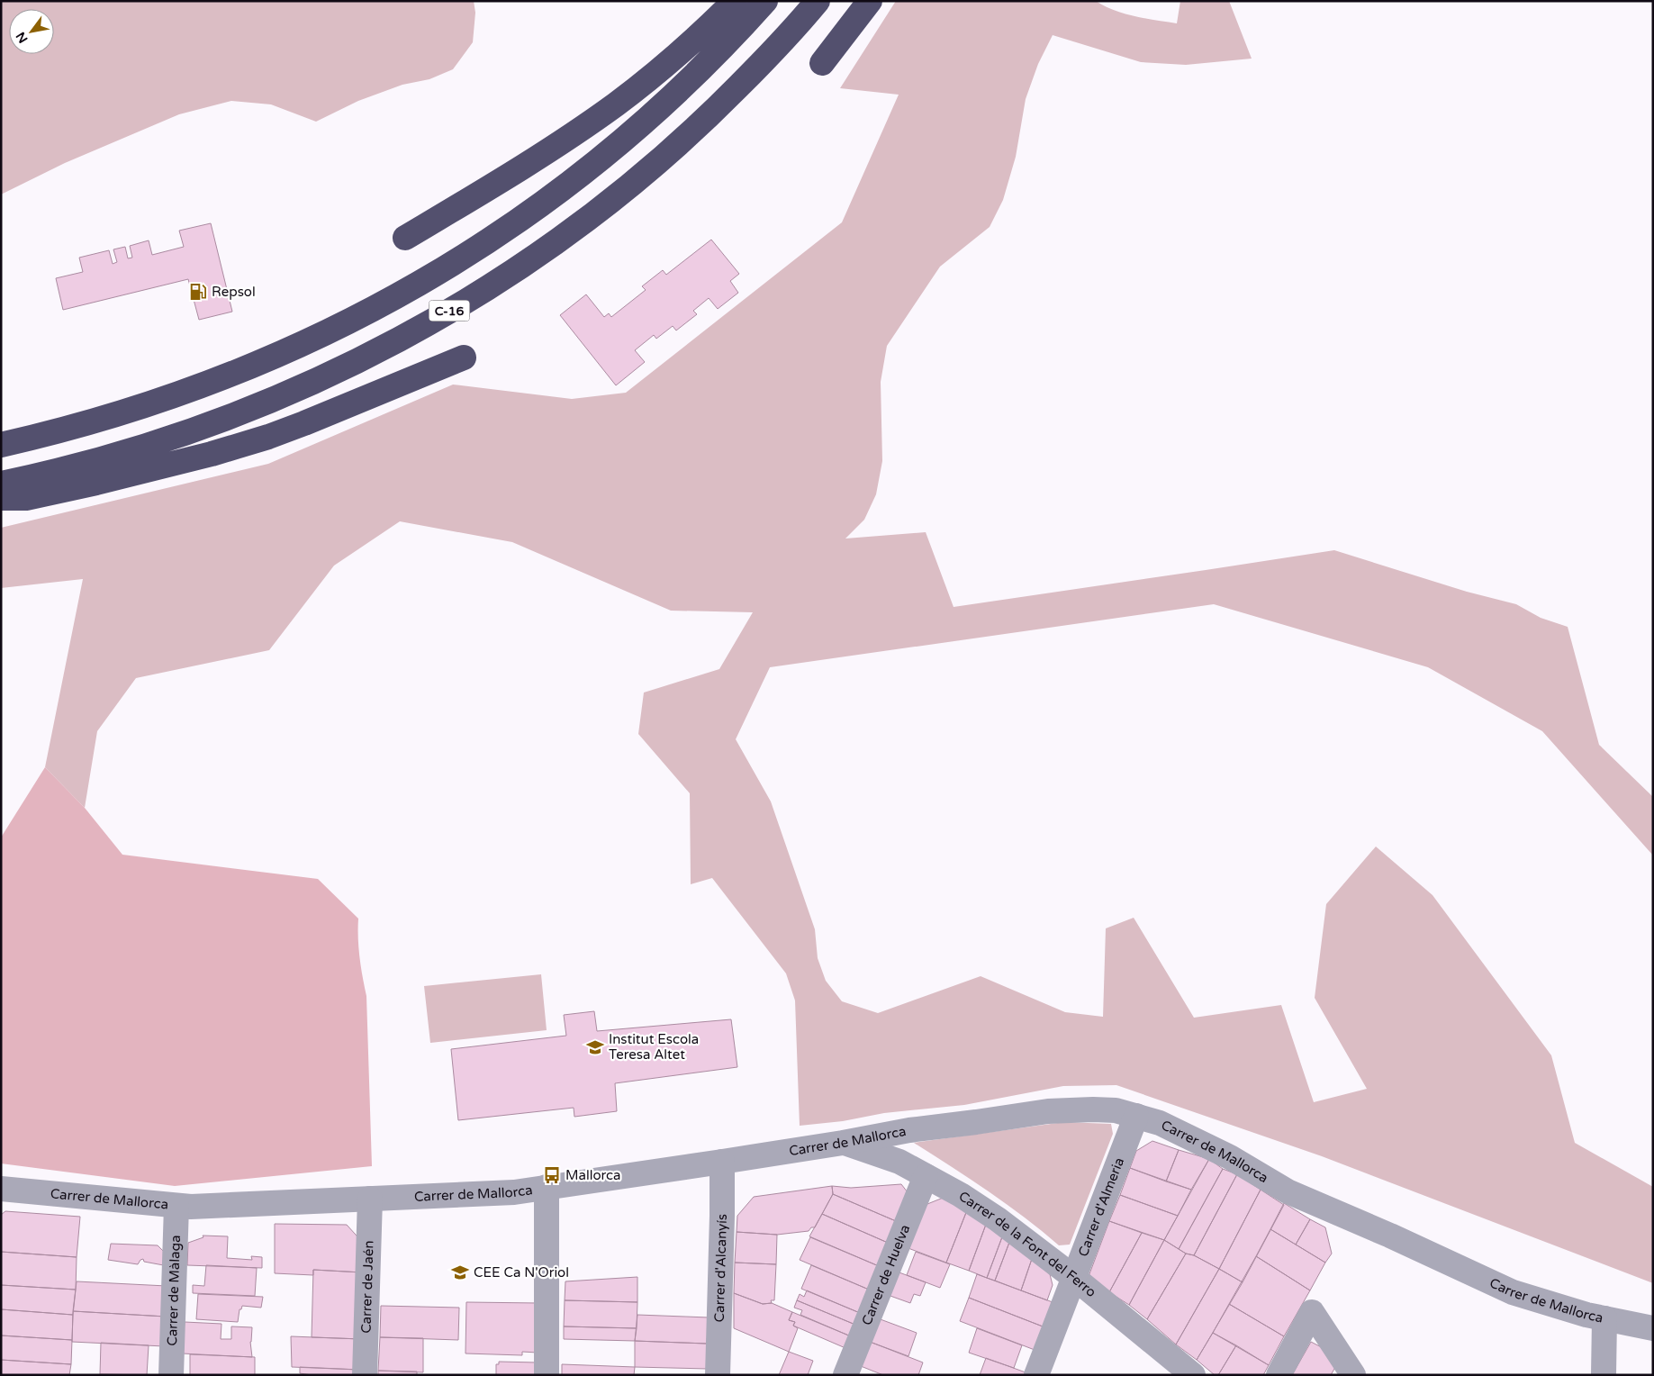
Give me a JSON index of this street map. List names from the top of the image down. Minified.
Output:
{"streets":{"highway":["C-16"],"street":["Carrer de Mallorca","Carrer d'Almeria","Carrer de la Font del Ferro","Carrer d'Alcanyís","Carrer de Huelva","Carrer de Jaén","Carrer de Màlaga"]},"crossings":[["Carrer de Mallorca","Carrer d'Almeria"],["Carrer de Mallorca","Carrer de la Font del Ferro"],["Carrer de Mallorca","Carrer d'Alcanyís"],["Carrer de Mallorca","Carrer de Jaén"],["Carrer de Mallorca","Carrer de Màlaga"],["Carrer d'Almeria","Carrer de la Font del Ferro"],["Carrer de la Font del Ferro","Carrer de Huelva"]],"places":{"fuel station":["Repsol"],"school or university":["Institut Escola Teresa Altet","CEE Ca N'Oriol"],"bus stop":["Mallorca"]},"north":"bottom left"}
